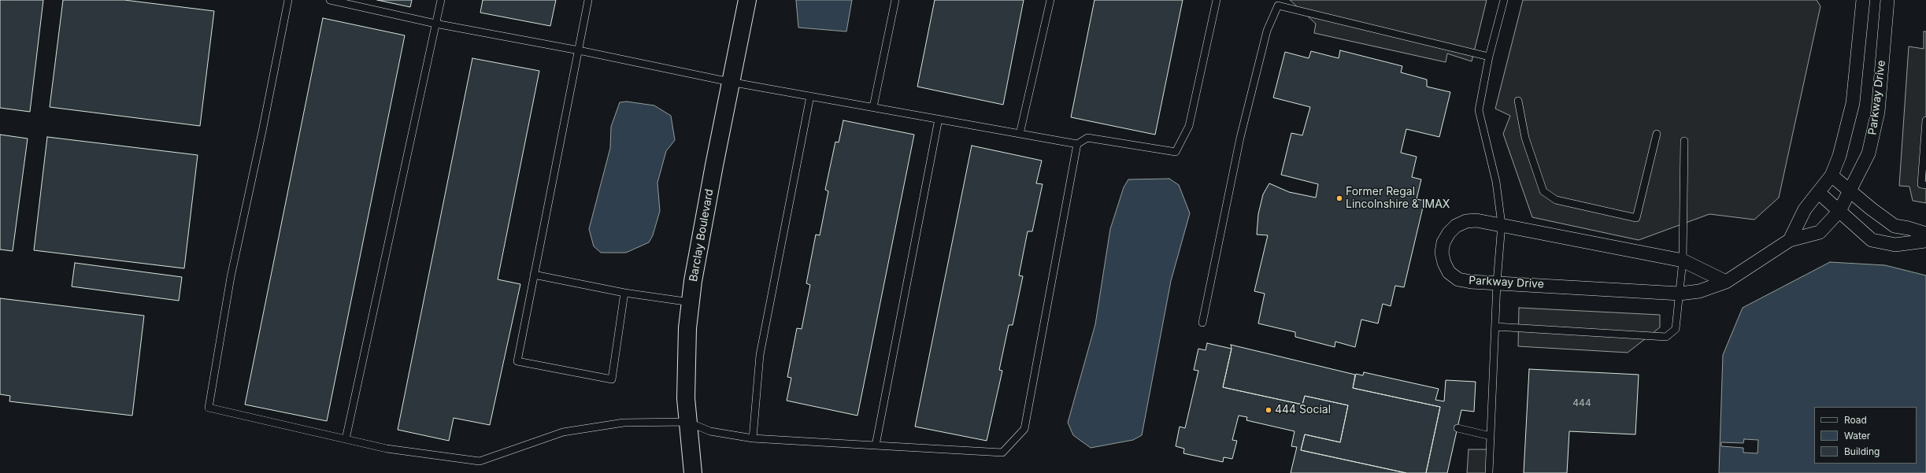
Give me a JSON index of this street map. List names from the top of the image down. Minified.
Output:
{"streets":{"street":["Parkway Drive","Barclay Boulevard"]},"places":["Former Regal Lincolnshire & IMAX","444 Social"],"house_numbers":["444"],"legend":["Road","Water","Building"]}
